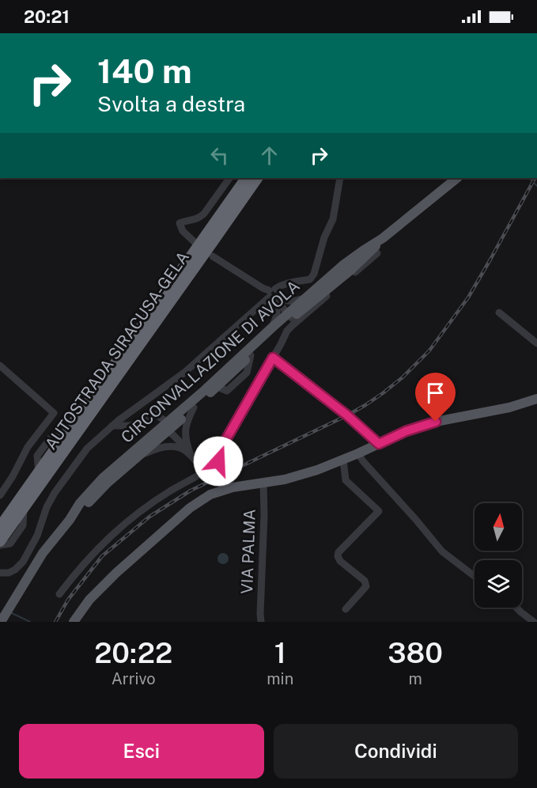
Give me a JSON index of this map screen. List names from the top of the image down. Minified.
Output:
{"streets":{"highway":["AUTOSTRADA SIRACUSA-GELA"],"main road":["CIRCONVALLAZIONE DI AVOLA"],"street":["VIA PALMA"]},"north":"top","page":{"status":"20:21","turn":["140 m","Svolta a destra"],"eta":["20:22","Arrivo","1","min","380","m"],"buttons":["Esci","Condividi"]}}
